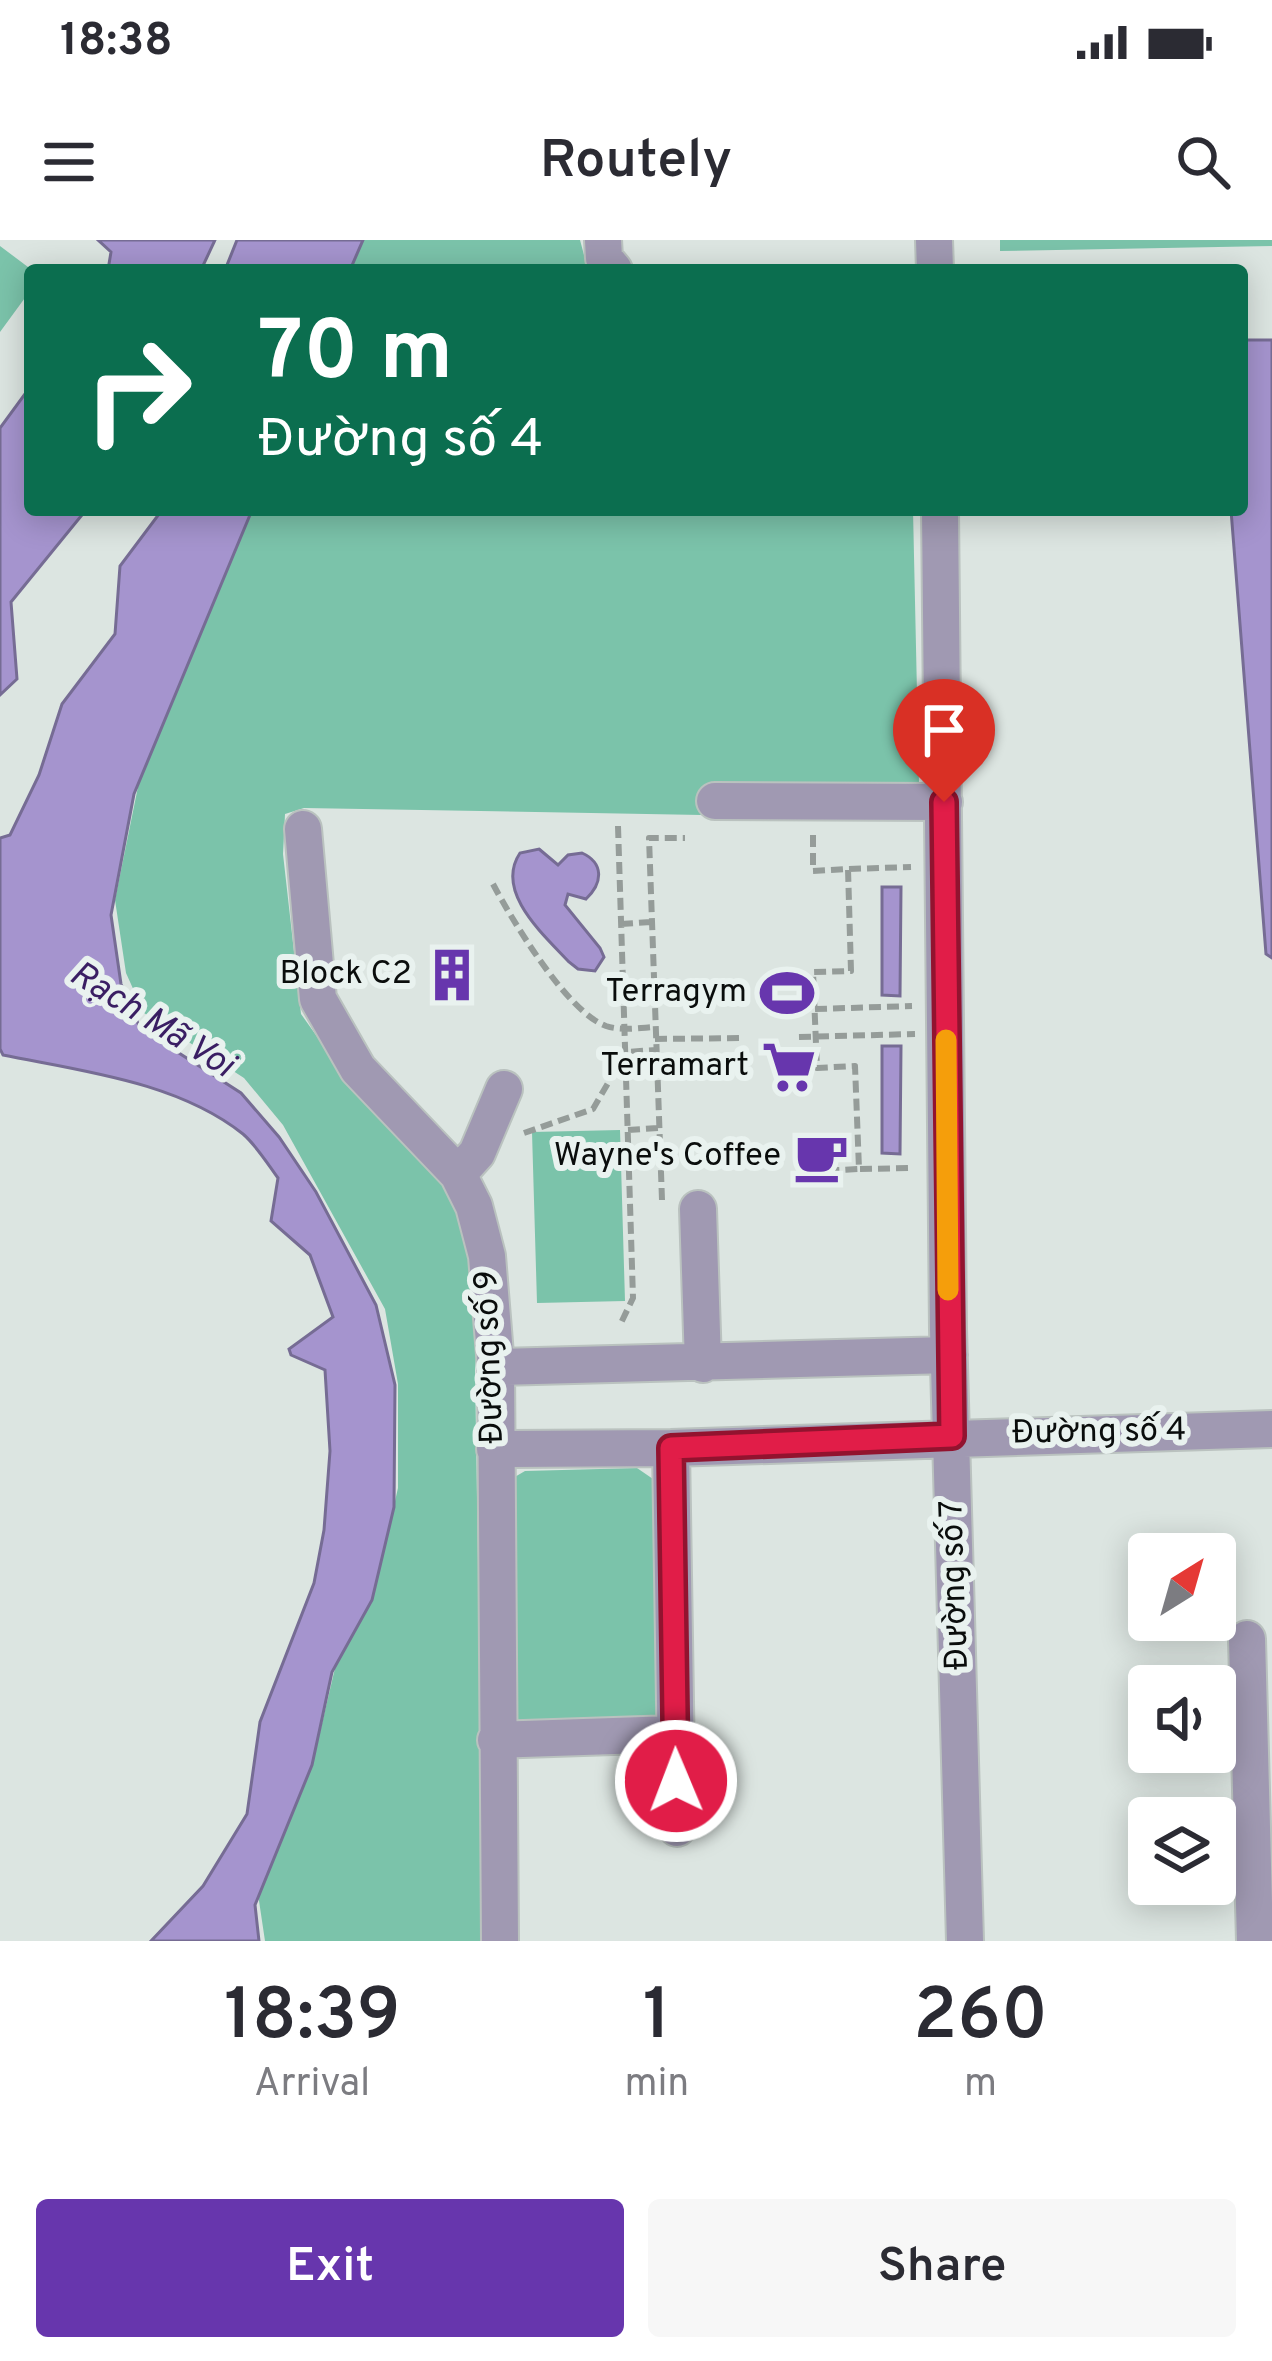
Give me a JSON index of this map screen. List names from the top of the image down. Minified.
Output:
{"streets":{"street":["Đường số 9","Đường số 4","Đường số 7"]},"crossings":[["Đường số 9","Đường số 4"],["Đường số 4","Đường số 7"]],"water":["Rạch Mã Voi"],"places":{"building":["Block C2"],"sports":["Terragym"],"supermarket":["Terramart"],"cafe":["Wayne's Coffee"]},"north":"top right","page":{"status":"18:38","header":"Routely","turn":["70 m","Đường số 4"],"eta":["18:39","Arrival","1","min","260","m"],"buttons":["Exit","Share"]}}
